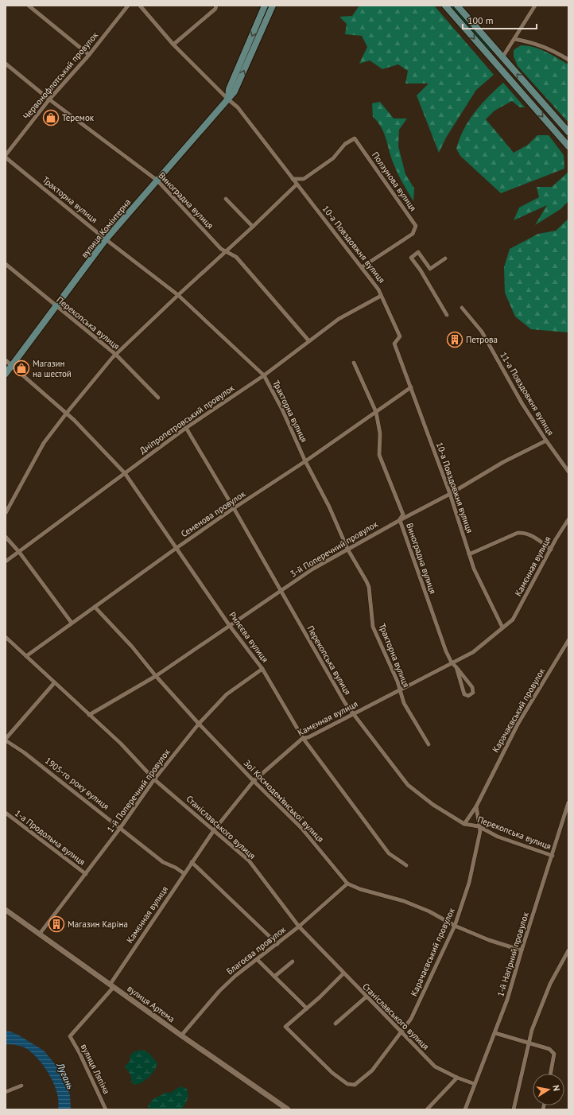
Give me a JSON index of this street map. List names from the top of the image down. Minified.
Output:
{"streets":{"main road":["вулиця Комінтерна"],"street":["Червонофлотський провулок","Ползунова вулиця","Тракторна вулиця","Виноградна вулиця","10-а Повздовжня вулиця","Перекопська вулиця","11-а Повздовжня вулиця","Дніпропетровський провулок","Семенова провулок","3-й Поперечний провулок","Камєнная вулиця","Рилєєва вулиця","Карачаєвський провулок","1905-го року вулиця","1-й Поперечний провулок","Зої Космодем’янської вулиця","Станіславського вулиця","1-а Продольна вулиця","Благоєва провулок","1-й Нагірний провулок","вулиця Артема","вулиця Ляпіна"]},"crossings":[["Червонофлотський провулок","Тракторна вулиця"],["Червонофлотський провулок","Виноградна вулиця"],["Ползунова вулиця","10-а Повздовжня вулиця"],["Тракторна вулиця","вулиця Комінтерна"],["Тракторна вулиця","Дніпропетровський провулок"],["Тракторна вулиця","Семенова провулок"],["Тракторна вулиця","3-й Поперечний провулок"],["Тракторна вулиця","Камєнная вулиця"],["Виноградна вулиця","вулиця Комінтерна"],["Виноградна вулиця","Дніпропетровський провулок"],["Виноградна вулиця","Семенова провулок"],["Виноградна вулиця","3-й Поперечний провулок"],["Виноградна вулиця","Камєнная вулиця"],["вулиця Комінтерна","10-а Повздовжня вулиця"],["вулиця Комінтерна","Перекопська вулиця"],["вулиця Комінтерна","Рилєєва вулиця"],["10-а Повздовжня вулиця","Дніпропетровський провулок"],["10-а Повздовжня вулиця","Семенова провулок"],["10-а Повздовжня вулиця","3-й Поперечний провулок"],["10-а Повздовжня вулиця","Камєнная вулиця"],["Перекопська вулиця","Дніпропетровський провулок"],["Перекопська вулиця","Семенова провулок"],["Перекопська вулиця","3-й Поперечний провулок"],["Перекопська вулиця","Камєнная вулиця"],["Перекопська вулиця","Карачаєвський провулок"],["Перекопська вулиця","1-й Нагірний провулок"],["11-а Повздовжня вулиця","3-й Поперечний провулок"],["Дніпропетровський провулок","Рилєєва вулиця"],["Семенова провулок","Рилєєва вулиця"],["Семенова провулок","Зої Космодем’янської вулиця"],["Семенова провулок","Станіславського вулиця"],["3-й Поперечний провулок","Рилєєва вулиця"],["3-й Поперечний провулок","Зої Космодем’янської вулиця"],["3-й Поперечний провулок","Станіславського вулиця"],["Камєнная вулиця","Рилєєва вулиця"],["Камєнная вулиця","1905-го року вулиця"],["Камєнная вулиця","Зої Космодем’янської вулиця"],["Камєнная вулиця","Станіславського вулиця"],["Камєнная вулиця","вулиця Артема"],["Камєнная вулиця","вулиця Ляпіна"],["Рилєєва вулиця","1-й Поперечний провулок"],["Карачаєвський провулок","Зої Космодем’янської вулиця"],["Карачаєвський провулок","Станіславського вулиця"],["1905-го року вулиця","1-й Поперечний провулок"],["1-й Поперечний провулок","Зої Космодем’янської вулиця"],["1-й Поперечний провулок","Станіславського вулиця"],["1-й Поперечний провулок","1-а Продольна вулиця"],["1-й Поперечний провулок","вулиця Артема"],["Зої Космодем’янської вулиця","Благоєва провулок"],["Зої Космодем’янської вулиця","1-й Нагірний провулок"],["Станіславського вулиця","Благоєва провулок"],["Станіславського вулиця","1-й Нагірний провулок"],["Благоєва провулок","вулиця Артема"]],"water":["Лугань"],"places":{"shop":["Теремок","Магазин на шестой"],"building":["Петрова","Магазин Каріна"]},"scale_bar":"100 m","north":"right"}
